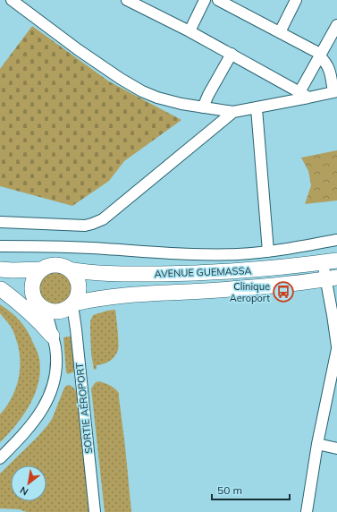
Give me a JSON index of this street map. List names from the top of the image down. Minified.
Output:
{"streets":{"main road":["AVENUE GUEMASSA"],"street":["SORTIE AÉROPORT"]},"crossings":[["AVENUE GUEMASSA","SORTIE AÉROPORT"]],"places":{"bus stop":["Clinique Aeroport"]},"scale_bar":"50 m","north":"bottom left"}
